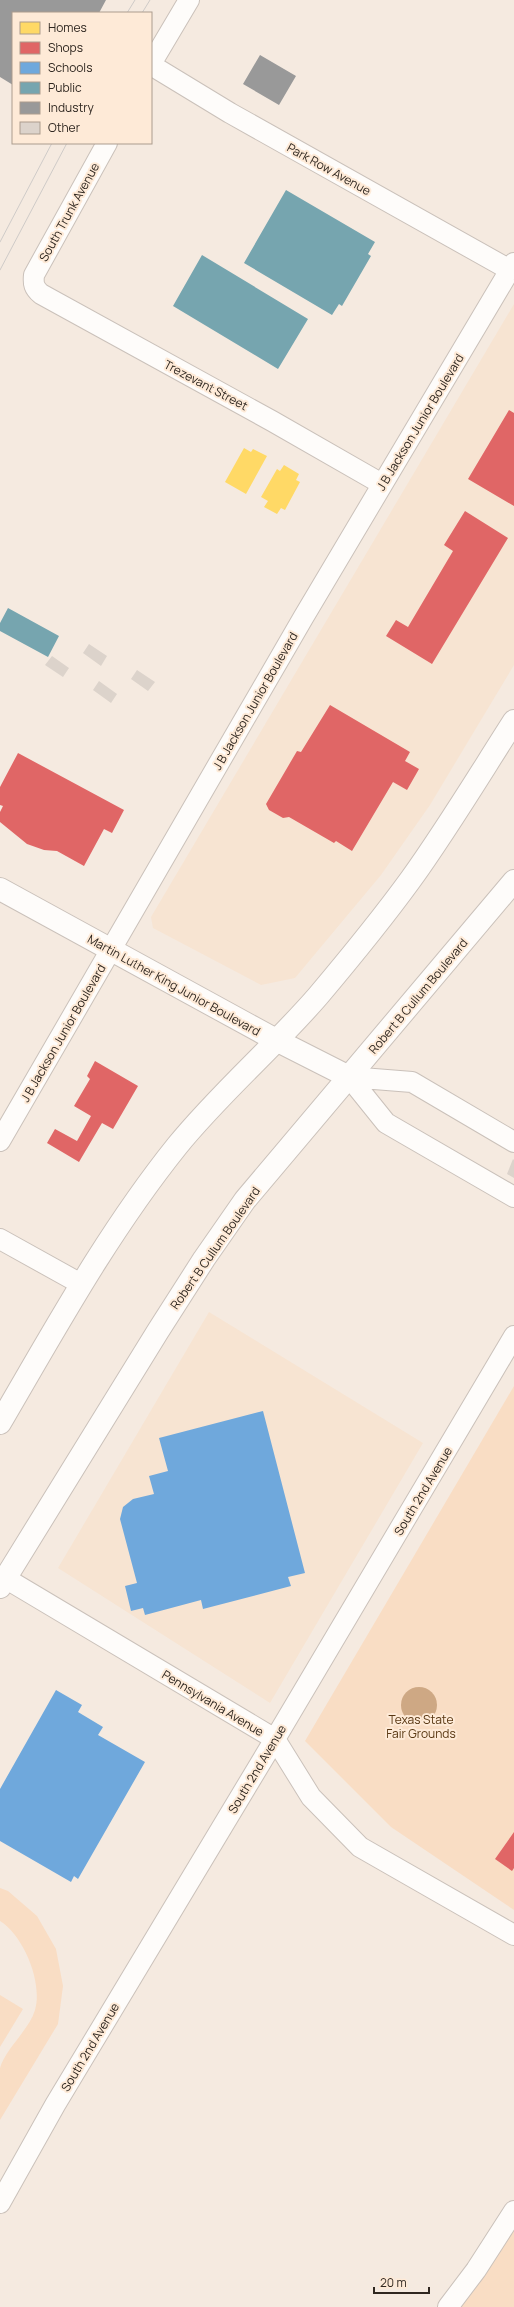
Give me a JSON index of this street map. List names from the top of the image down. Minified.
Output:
{"streets":{"main road":["Martin Luther King Junior Boulevard","Robert B Cullum Boulevard"],"street":["Park Row Avenue","South Trunk Avenue","Trezevant Street","J B Jackson Junior Boulevard","South 2nd Avenue","Pennsylvania Avenue"]},"crossings":[["Park Row Avenue","J B Jackson Junior Boulevard"],["South Trunk Avenue","Trezevant Street"],["Trezevant Street","J B Jackson Junior Boulevard"],["J B Jackson Junior Boulevard","Martin Luther King Junior Boulevard"],["Martin Luther King Junior Boulevard","Robert B Cullum Boulevard"],["Robert B Cullum Boulevard","Pennsylvania Avenue"],["South 2nd Avenue","Pennsylvania Avenue"]],"parks":["Texas State Fair Grounds"],"legend":["Homes","Shops","Schools","Public","Industry","Other"],"scale_bar":"20 m"}
